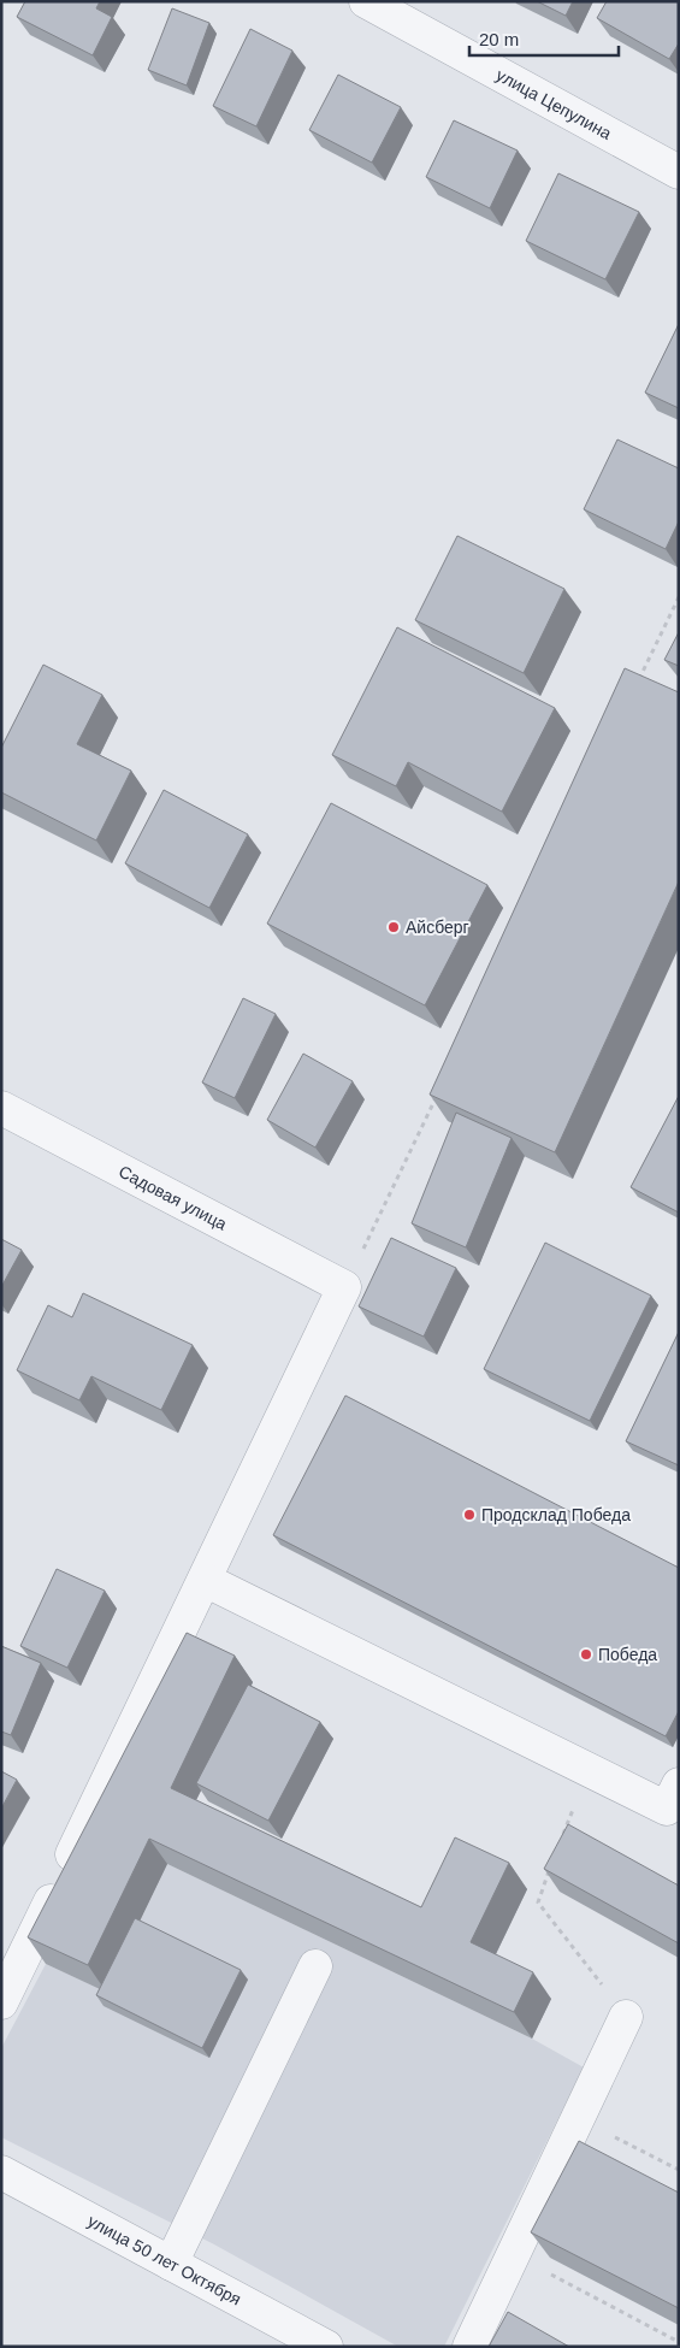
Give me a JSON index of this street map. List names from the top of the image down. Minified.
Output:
{"streets":{"street":["улица Цепулина","Садовая улица","улица 50 лет Октября"]},"places":["Айсберг","Продсклад Победа","Победа"],"scale_bar":"20 m"}
